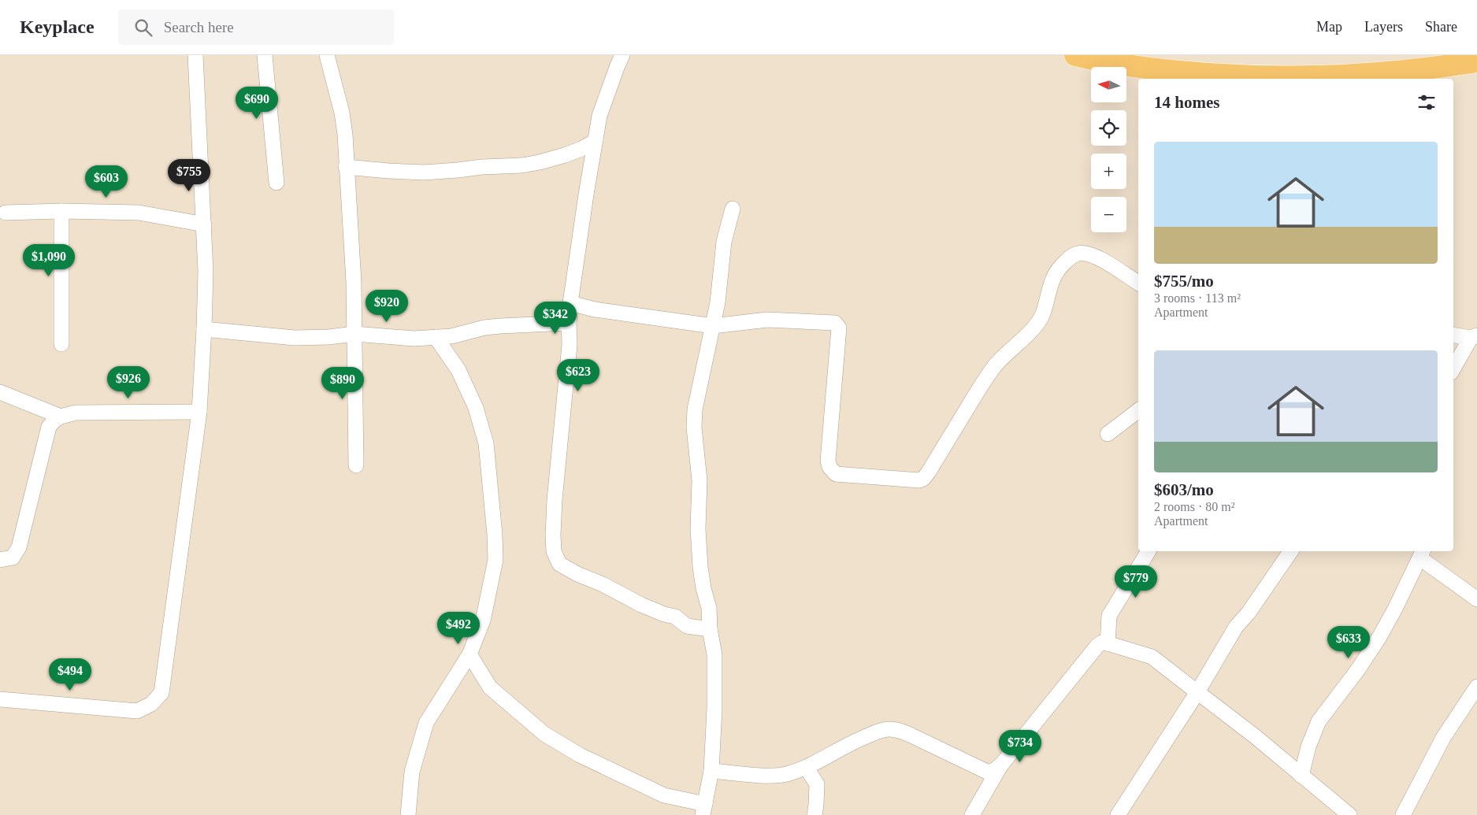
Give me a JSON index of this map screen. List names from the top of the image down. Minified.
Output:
{"north":"left","page":{"header":"Keyplace","search":"Search here","nav":["Map","Layers","Share"],"map_buttons":["+","−"],"heading":"14 homes","price":["$690","$755","$603","$1,090","$920","$342","$623","$926","$890","$779","$492","$633","$494","$734"],"list":[{"name":"$755/mo","note":"3 rooms · 113 m² · Apartment"},{"name":"$603/mo","note":"2 rooms · 80 m² · Apartment"}]}}
